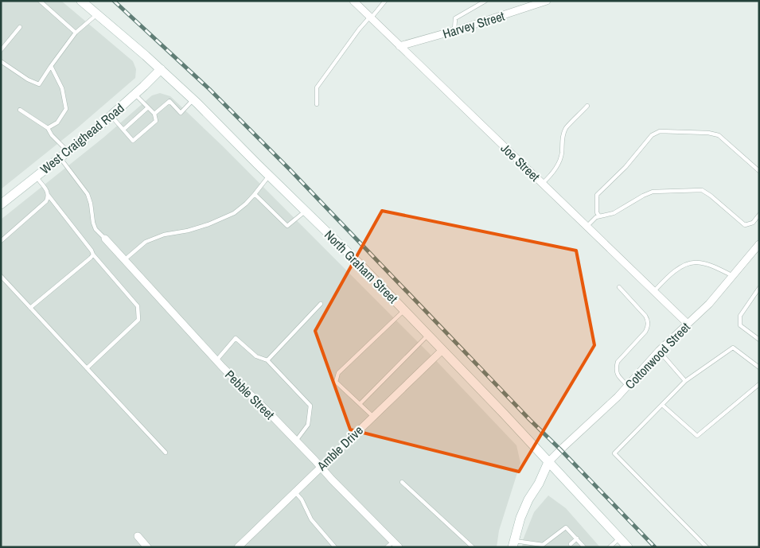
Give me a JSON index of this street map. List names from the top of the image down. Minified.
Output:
{"streets":{"main road":["West Craighead Road","North Graham Street"],"street":["Harvey Street","Joe Street","Cottonwood Street","Pebble Street","Amble Drive"]},"crossings":[["Harvey Street","Joe Street"],["West Craighead Road","North Graham Street"],["Joe Street","Cottonwood Street"],["North Graham Street","Cottonwood Street"],["North Graham Street","Amble Drive"],["Pebble Street","Amble Drive"]]}
